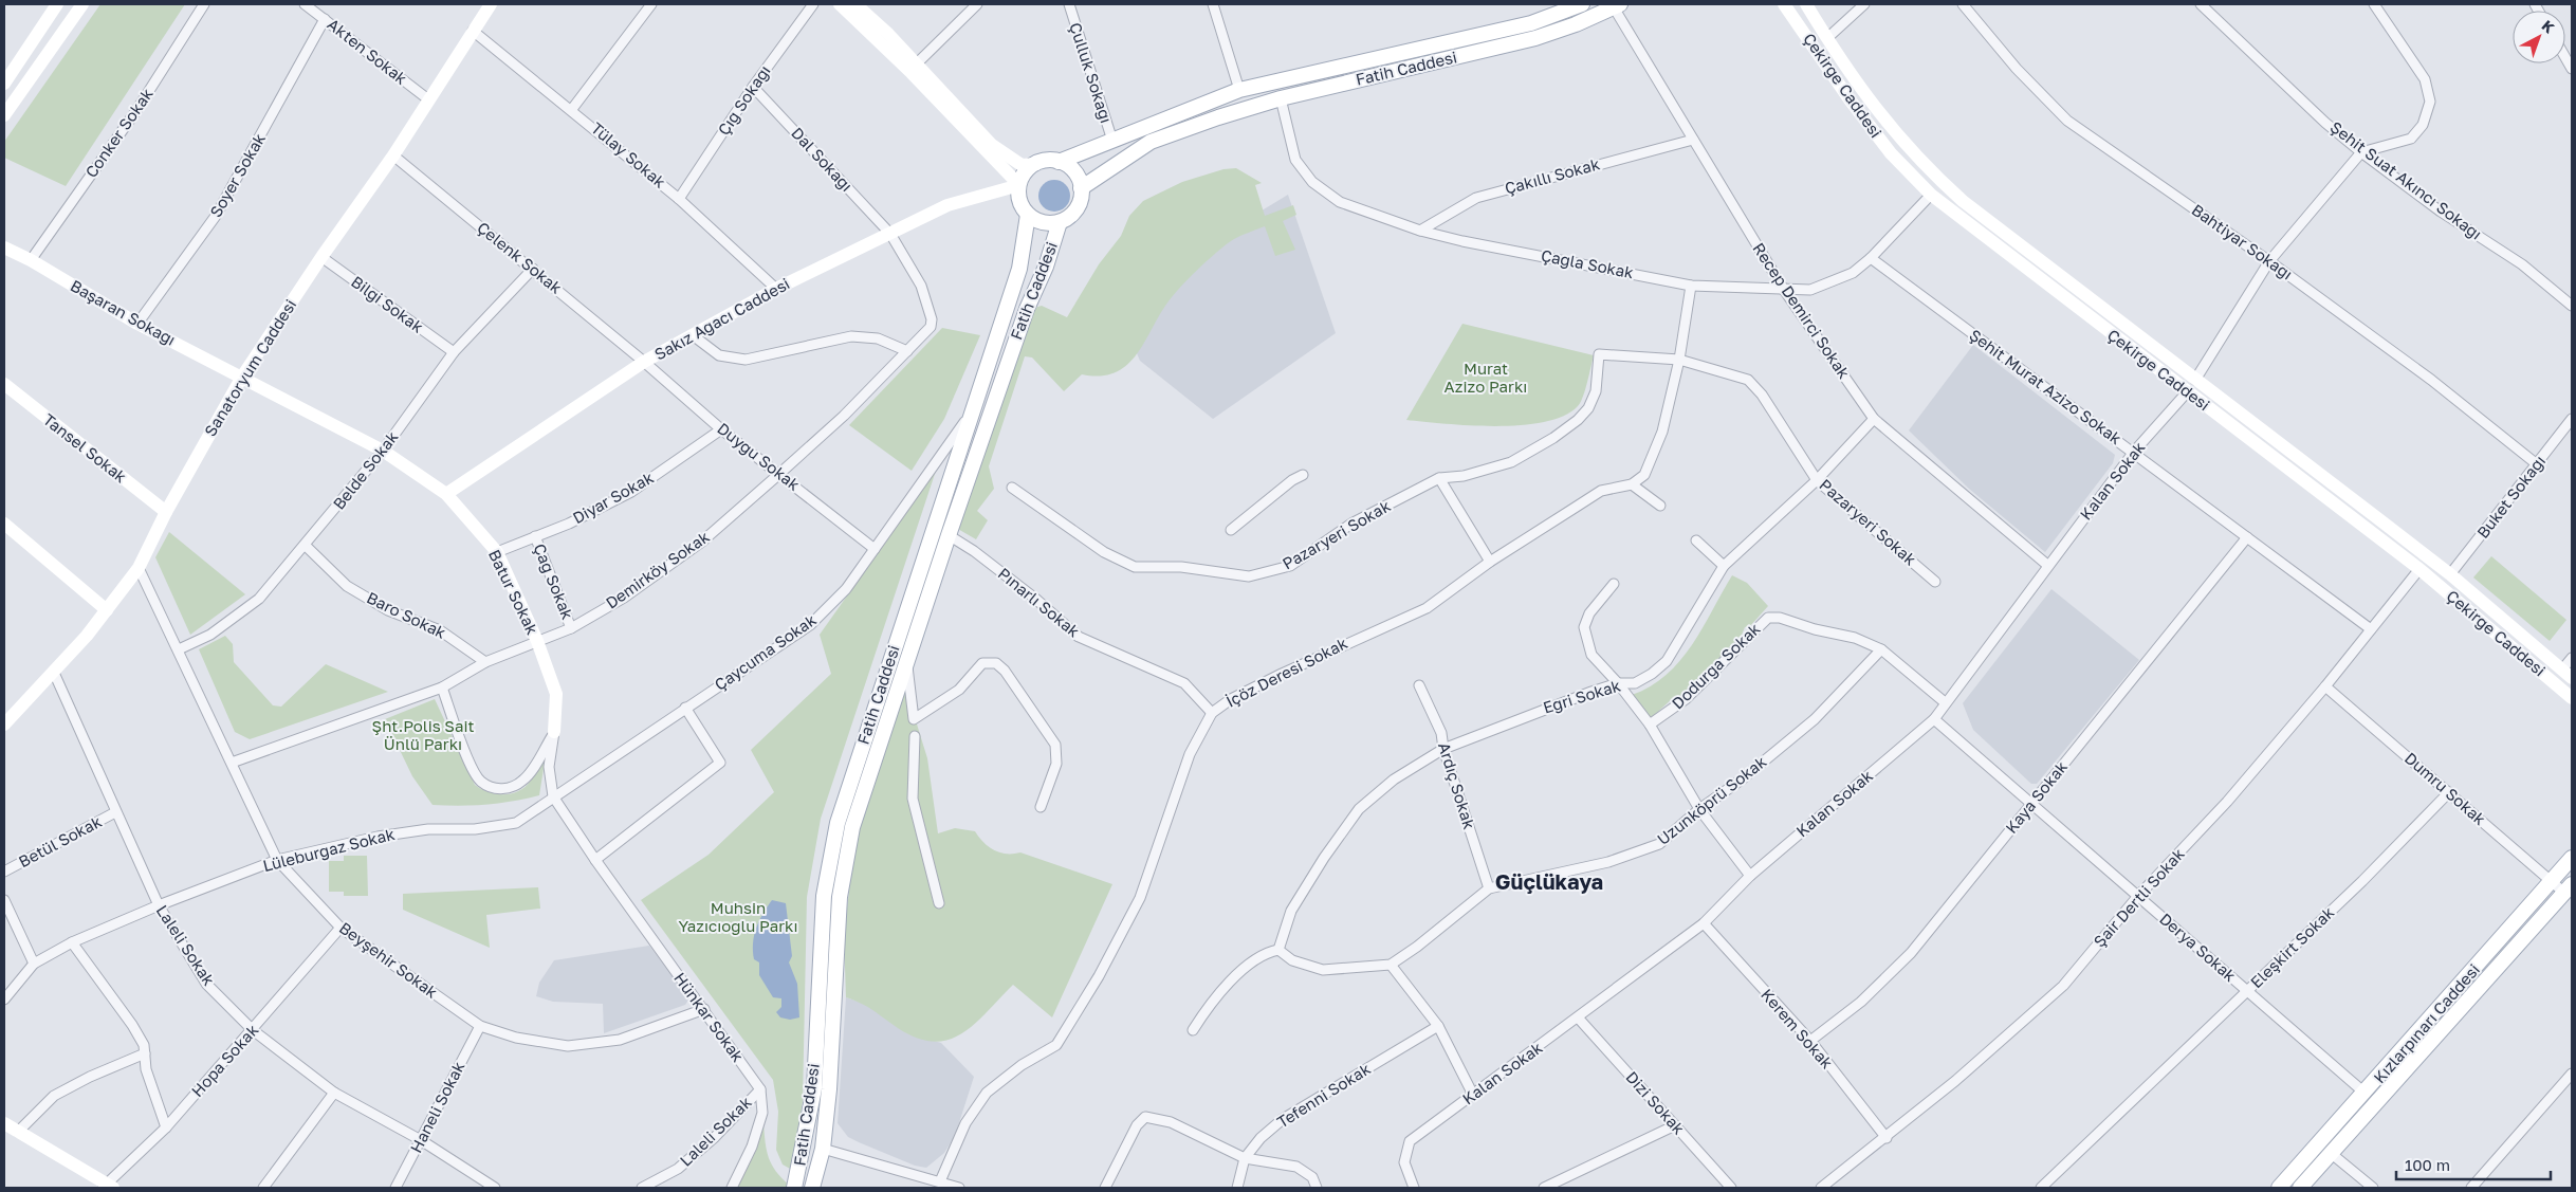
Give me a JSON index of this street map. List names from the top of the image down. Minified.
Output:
{"streets":{"main road":["Fatih Caddesi","Çekirge Caddesi","Başaran Sokağı","Sakız Ağacı Caddesi","Sanatoryum Caddesi","Tansel Sokak","Batur Sokak","Kızlarpınarı Caddesi"],"street":["Akten Sokak","Çulluk Sokağı","Çığ Sokağı","Conker Sokak","Tülay Sokak","Dal Sokağı","Soyer Sokak","Çakıllı Sokak","Şehit Suat Akıncı Sokağı","Bahtiyar Sokağı","Çelenk Sokak","Çağla Sokak","Bilgi Sokak","Recep Demirci Sokak","Şehit Murat Azizo Sokak","Duygu Sokak","Belde Sokak","Kalan Sokak","Buket Sokağı","Diyar Sokak","Pazaryeri Sokak","Demirköy Sokak","Çağ Sokak","Pınarlı Sokak","Baro Sokak","Çaycuma Sokak","Dodurga Sokak","İçöz Deresi Sokak","Eğri Sokak","Ardıç Sokak","Dumru Sokak","Kaya Sokak","Uzunköprü Sokak","Betül Sokak","Lüleburgaz Sokak","Şair Dertli Sokak","Laleli Sokak","Derya Sokak","Eleşkirt Sokak","Beyşehir Sokak","Hünkar Sokak","Kerem Sokak","Hopa Sokak","Tefenni Sokak","Dizi Sokak","Haneli Sokak"]},"crossings":[["Akten Sokak","Soyer Sokak"],["Akten Sokak","Sanatoryum Caddesi"],["Fatih Caddesi","Çulluk Sokağı"],["Fatih Caddesi","Çağla Sokak"],["Fatih Caddesi","Recep Demirci Sokak"],["Fatih Caddesi","Sakız Ağacı Caddesi"],["Fatih Caddesi","Pınarlı Sokak"],["Fatih Caddesi","Çaycuma Sokak"],["Çekirge Caddesi","Çağla Sokak"],["Çekirge Caddesi","Kalan Sokak"],["Çekirge Caddesi","Buket Sokağı"],["Çekirge Caddesi","Şair Dertli Sokak"],["Çığ Sokağı","Tülay Sokak"],["Çığ Sokağı","Dal Sokağı"],["Conker Sokak","Başaran Sokağı"],["Tülay Sokak","Sakız Ağacı Caddesi"],["Tülay Sokak","Sanatoryum Caddesi"],["Dal Sokağı","Sakız Ağacı Caddesi"],["Dal Sokağı","Demirköy Sokak"],["Soyer Sokak","Başaran Sokağı"],["Çakıllı Sokak","Çağla Sokak"],["Çakıllı Sokak","Recep Demirci Sokak"],["Bahtiyar Sokağı","Buket Sokağı"],["Çelenk Sokak","Sakız Ağacı Caddesi"],["Çelenk Sokak","Sanatoryum Caddesi"],["Çelenk Sokak","Duygu Sokak"],["Çelenk Sokak","Belde Sokak"],["Çağla Sokak","Recep Demirci Sokak"],["Çağla Sokak","Şehit Murat Azizo Sokak"],["Bilgi Sokak","Sanatoryum Caddesi"],["Bilgi Sokak","Belde Sokak"],["Recep Demirci Sokak","Kalan Sokak"],["Recep Demirci Sokak","Eğri Sokak"],["Başaran Sokağı","Sanatoryum Caddesi"],["Başaran Sokağı","Batur Sokak"],["Sakız Ağacı Caddesi","Duygu Sokak"],["Sakız Ağacı Caddesi","Demirköy Sokak"],["Sakız Ağacı Caddesi","Batur Sokak"],["Sanatoryum Caddesi","Tansel Sokak"],["Sanatoryum Caddesi","Batur Sokak"],["Sanatoryum Caddesi","Laleli Sokak"],["Sanatoryum Caddesi","Beyşehir Sokak"],["Şehit Murat Azizo Sokak","Kalan Sokak"],["Şehit Murat Azizo Sokak","Kaya Sokak"],["Şehit Murat Azizo Sokak","Şair Dertli Sokak"],["Duygu Sokak","Diyar Sokak"],["Duygu Sokak","Demirköy Sokak"],["Duygu Sokak","Çaycuma Sokak"],["Belde Sokak","Batur Sokak"],["Belde Sokak","Baro Sokak"],["Belde Sokak","Beyşehir Sokak"],["Kalan Sokak","Derya Sokak"],["Kalan Sokak","Kerem Sokak"],["Kalan Sokak","Dizi Sokak"],["Diyar Sokak","Çağ Sokak"],["Diyar Sokak","Batur Sokak"],["Pazaryeri Sokak","Eğri Sokak"],["Demirköy Sokak","Çağ Sokak"],["Demirköy Sokak","Batur Sokak"],["Demirköy Sokak","Baro Sokak"],["Demirköy Sokak","Beyşehir Sokak"],["Batur Sokak","Hünkar Sokak"],["Pınarlı Sokak","İçöz Deresi Sokak"],["Çaycuma Sokak","Lüleburgaz Sokak"],["Çaycuma Sokak","Hünkar Sokak"],["Dodurga Sokak","Uzunköprü Sokak"],["Eğri Sokak","Ardıç Sokak"],["Eğri Sokak","Uzunköprü Sokak"],["Ardıç Sokak","Uzunköprü Sokak"],["Dumru Sokak","Şair Dertli Sokak"],["Dumru Sokak","Eleşkirt Sokak"],["Dumru Sokak","Kızlarpınarı Caddesi"],["Kaya Sokak","Derya Sokak"],["Kaya Sokak","Kerem Sokak"],["Betül Sokak","Laleli Sokak"],["Lüleburgaz Sokak","Laleli Sokak"],["Lüleburgaz Sokak","Beyşehir Sokak"],["Lüleburgaz Sokak","Hünkar Sokak"],["Şair Dertli Sokak","Derya Sokak"],["Şair Dertli Sokak","Kerem Sokak"],["Laleli Sokak","Hünkar Sokak"],["Laleli Sokak","Hopa Sokak"],["Laleli Sokak","Haneli Sokak"],["Derya Sokak","Eleşkirt Sokak"],["Derya Sokak","Kızlarpınarı Caddesi"],["Beyşehir Sokak","Hünkar Sokak"],["Beyşehir Sokak","Hopa Sokak"],["Beyşehir Sokak","Haneli Sokak"]],"districts":["Güçlükaya"],"parks":["Murat Azizo Parkı","Şht.Polis Sait Ünlü Parkı","Muhsin Yazıcıoğlu Parkı"],"scale_bar":"100 m","north":"top right"}
